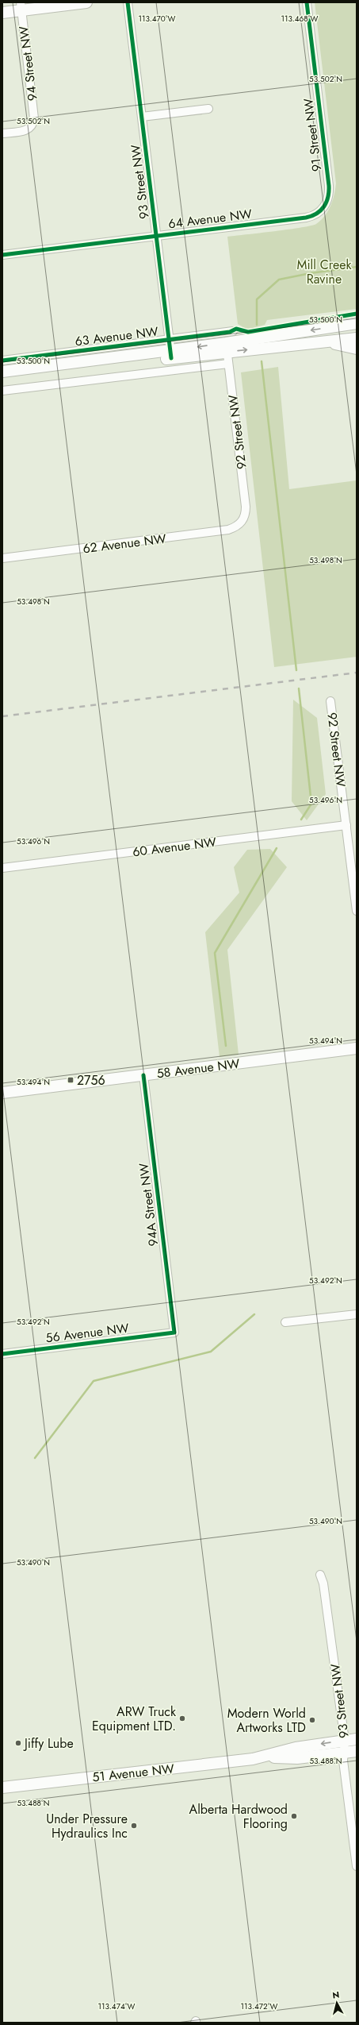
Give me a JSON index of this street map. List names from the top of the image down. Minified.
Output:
{"streets":{"main road":["63 Avenue NW","58 Avenue NW","51 Avenue NW"],"street":["94 Street NW","91 Street NW","93 Street NW","64 Avenue NW","92 Street NW","62 Avenue NW","60 Avenue NW","94A Street NW","56 Avenue NW"]},"crossings":[["91 Street NW","64 Avenue NW"],["93 Street NW","64 Avenue NW"],["93 Street NW","63 Avenue NW"],["93 Street NW","51 Avenue NW"],["63 Avenue NW","92 Street NW"],["92 Street NW","62 Avenue NW"],["92 Street NW","60 Avenue NW"],["58 Avenue NW","94A Street NW"],["94A Street NW","56 Avenue NW"]],"parks":["Mill Creek Ravine"],"places":{"transit":["2756"],"other":["ARW Truck Equipment LTD.","Modern World Artworks LTD","Jiffy Lube","Alberta Hardwood Flooring","Under Pressure Hydraulics Inc"]},"north":"top","coordinates":["113.470°W","113.468°W","53.502°N","53.500°N","53.498°N","53.496°N","53.494°N","53.492°N","53.490°N","53.488°N","113.474°W","113.472°W"]}
